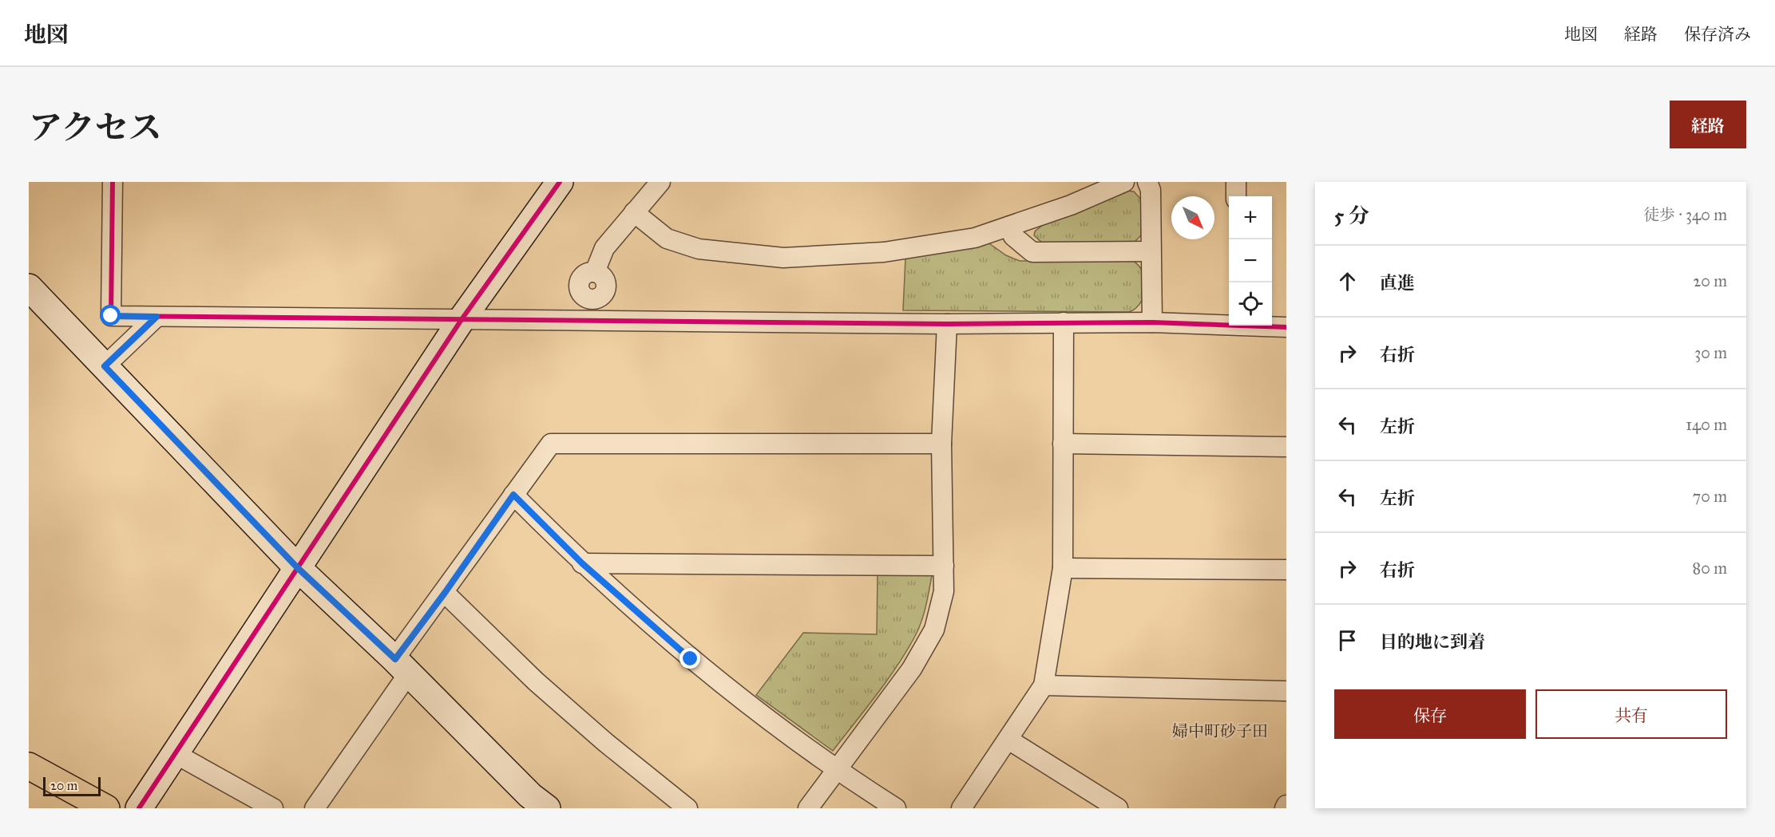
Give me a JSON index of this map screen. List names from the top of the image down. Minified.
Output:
{"districts":["婦中町砂子田"],"scale_bar":"20 m","north":"bottom right","page":{"header":"地図","nav":["地図","経路","保存済み"],"title":"アクセス","buttons":["経路",["保存","共有"]],"heading":["5 分","徒歩 · 340 m"],"map_buttons":["+","−"],"list":[["直進","20 m"],["右折","30 m"],["左折","140 m"],["左折","70 m"],["右折","80 m"],"目的地に到着"],"scale":"20 m"}}
